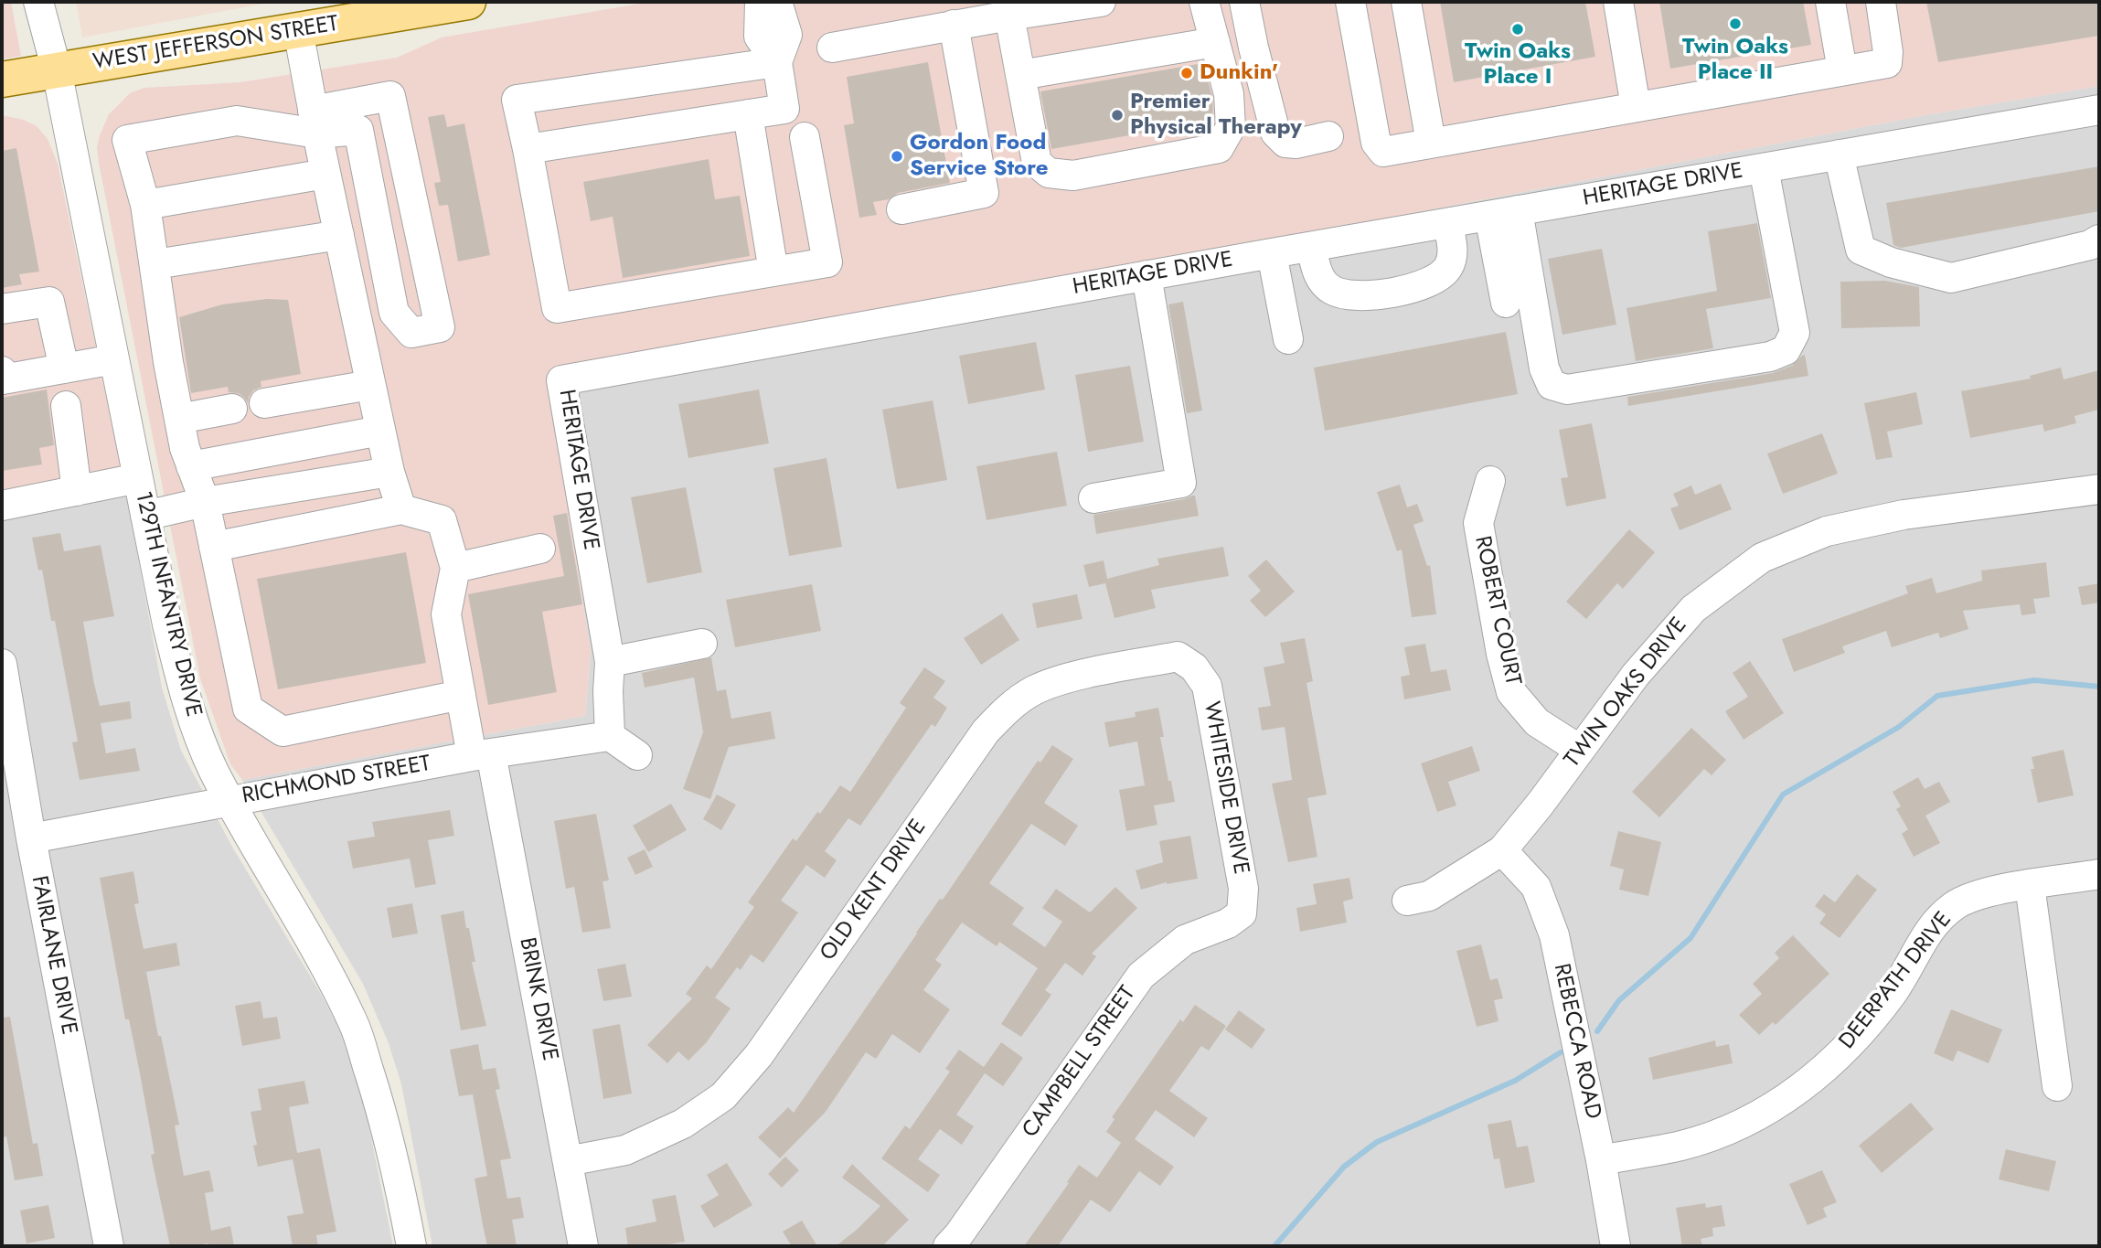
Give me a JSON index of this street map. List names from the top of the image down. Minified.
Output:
{"streets":{"main road":["WEST JEFFERSON STREET"],"street":["HERITAGE DRIVE","129TH INFANTRY DRIVE","ROBERT COURT","TWIN OAKS DRIVE","RICHMOND STREET","WHITESIDE DRIVE","OLD KENT DRIVE","FAIRLANE DRIVE","DEERPATH DRIVE","BRINK DRIVE","REBECCA ROAD","CAMPBELL STREET"]},"crossings":[["WEST JEFFERSON STREET","129TH INFANTRY DRIVE"],["HERITAGE DRIVE","RICHMOND STREET"],["129TH INFANTRY DRIVE","RICHMOND STREET"],["ROBERT COURT","TWIN OAKS DRIVE"],["TWIN OAKS DRIVE","REBECCA ROAD"],["RICHMOND STREET","FAIRLANE DRIVE"],["RICHMOND STREET","BRINK DRIVE"],["WHITESIDE DRIVE","OLD KENT DRIVE"],["WHITESIDE DRIVE","CAMPBELL STREET"],["OLD KENT DRIVE","BRINK DRIVE"],["DEERPATH DRIVE","REBECCA ROAD"]],"places":["Twin Oaks Place II","Twin Oaks Place I","Dunkin'","Premier Physical Therapy","Gordon Food Service Store"]}
